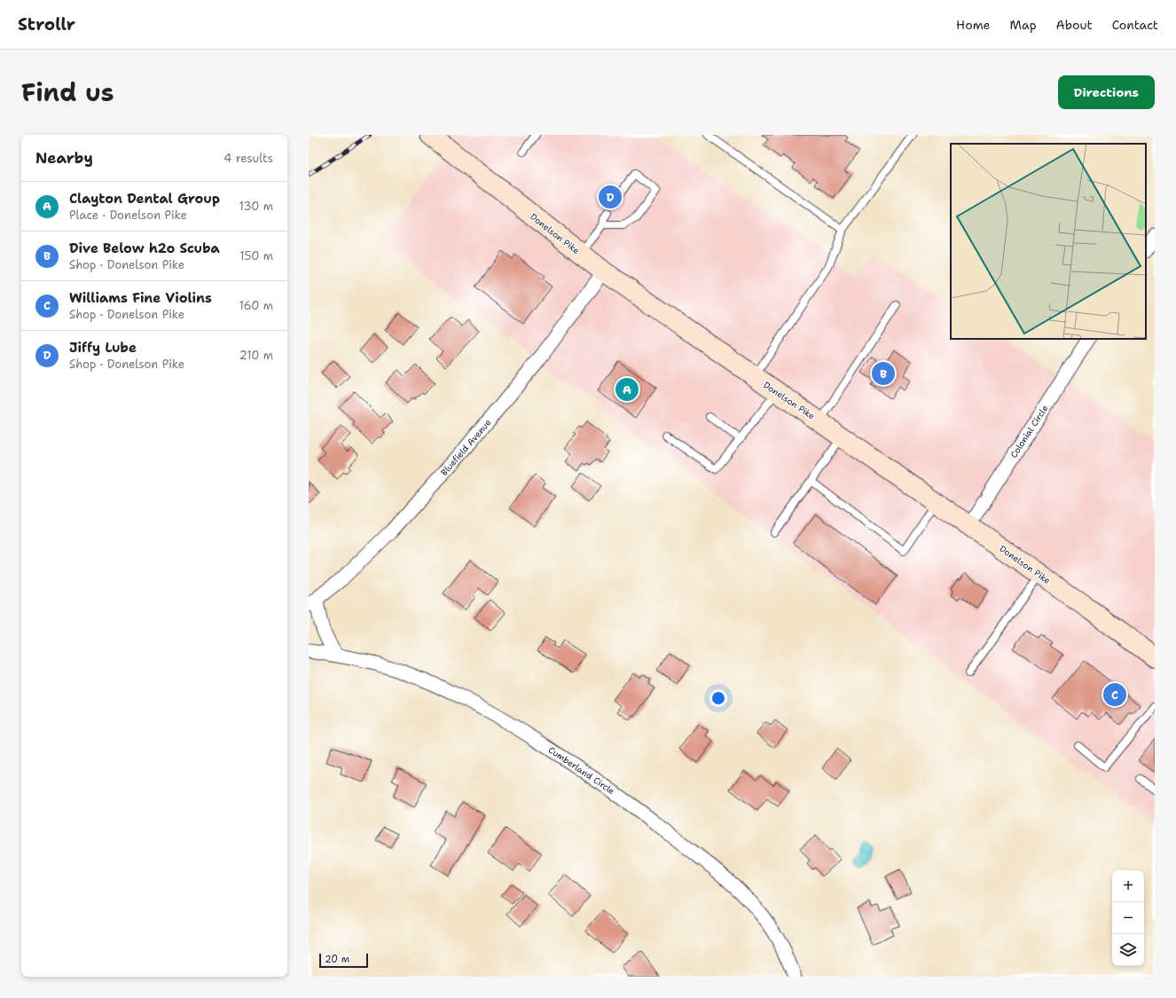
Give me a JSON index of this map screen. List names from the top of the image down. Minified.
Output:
{"streets":{"main road":["Donelson Pike"],"street":["Colonial Circle","Bluefield Avenue","Cumberland Circle"]},"crossings":[["Donelson Pike","Colonial Circle"],["Donelson Pike","Bluefield Avenue"]],"scale_bar":"20 m","page":{"header":"Strollr","nav":["Home","Map","About","Contact"],"title":"Find us","buttons":"Directions","heading":["Nearby","4 results"],"list":[{"mark":"A","name":"Clayton Dental Group","note":"Place · Donelson Pike","value":"130 m"},{"mark":"B","name":"Dive Below h2o Scuba","note":"Shop · Donelson Pike","value":"150 m"},{"mark":"C","name":"Williams Fine Violins","note":"Shop · Donelson Pike","value":"160 m"},{"mark":"D","name":"Jiffy Lube","note":"Shop · Donelson Pike","value":"210 m"}],"pins":["D","B","A","C"],"map_buttons":["+","−"],"scale":"20 m"}}
